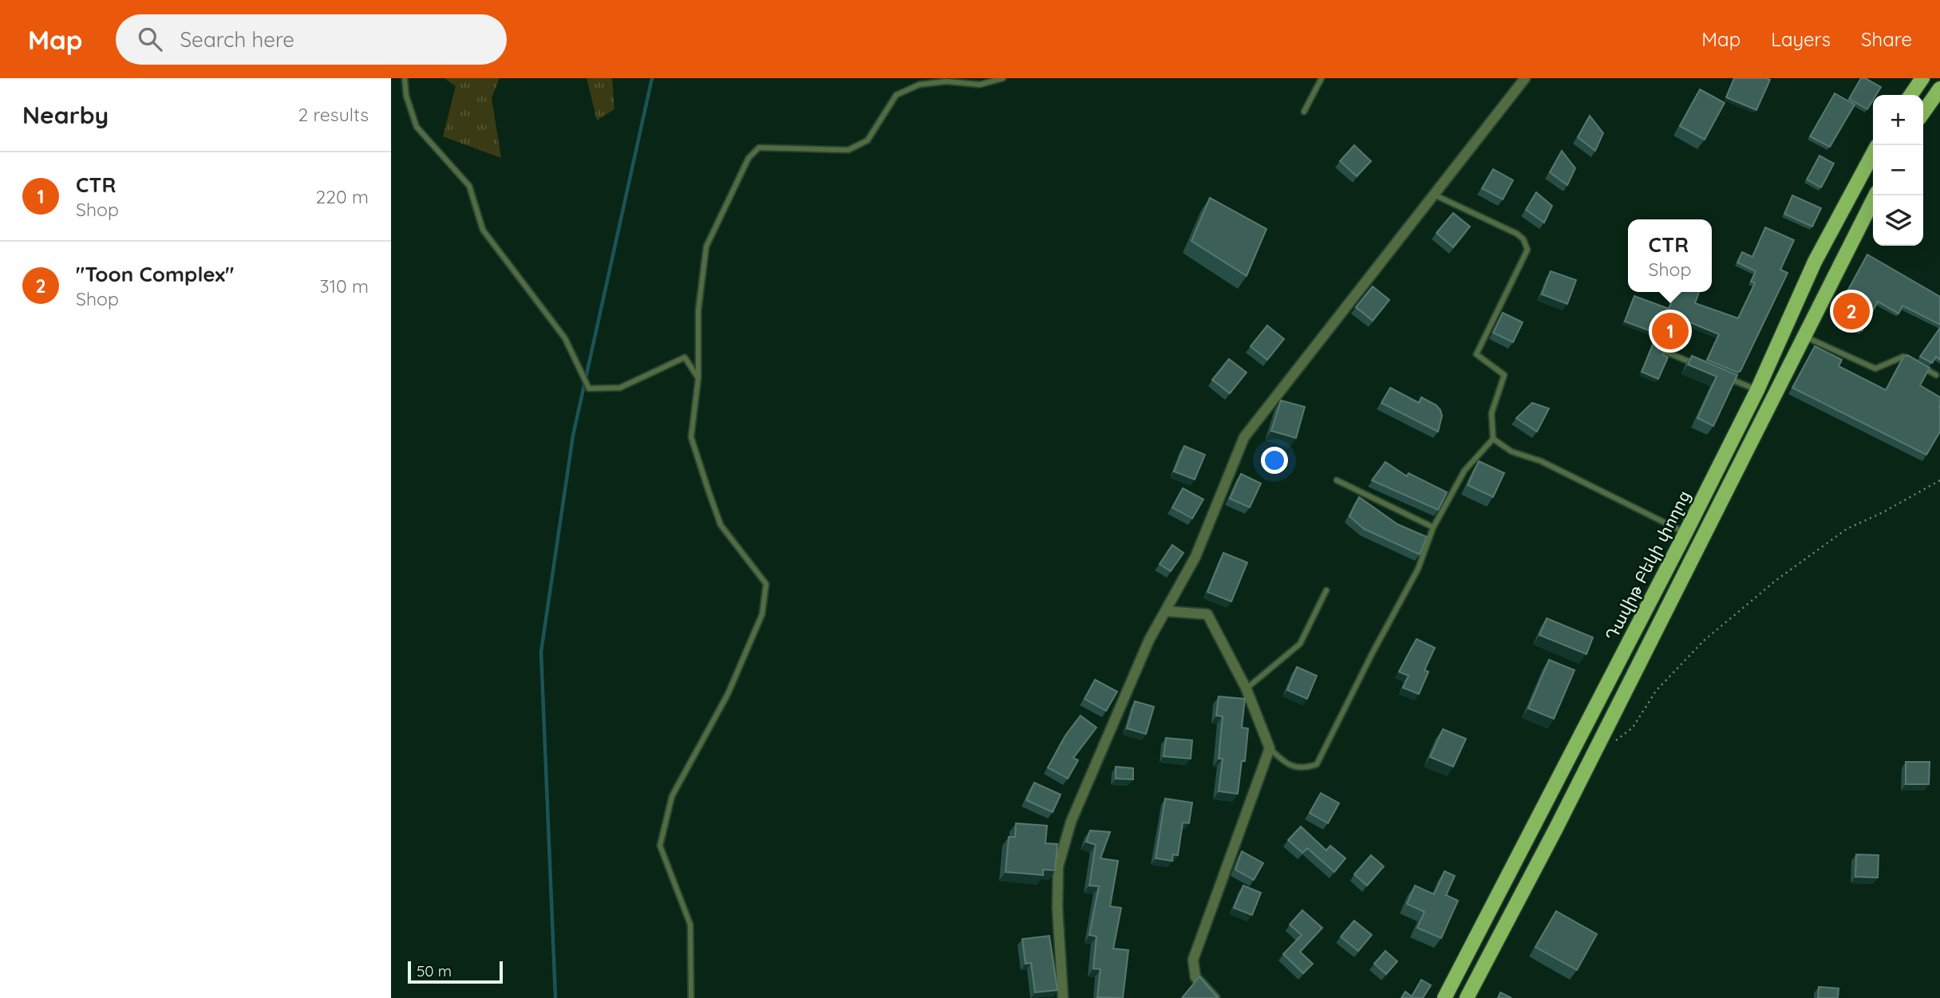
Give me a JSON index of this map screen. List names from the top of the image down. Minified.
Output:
{"streets":{"main road":["Դավիթ Բեկի փողոց"]},"scale_bar":"50 m","page":{"header":"Map","search":"Search here","nav":["Map","Layers","Share"],"heading":["Nearby","2 results"],"map_buttons":["+","−"],"list":[{"mark":"1","name":"CTR","note":"Shop","value":"220 m"},{"mark":"2","name":"\"Toon Complex\"","note":"Shop","value":"310 m"}],"popup":["CTR","Shop"],"pins":["2","1"],"scale":"50 m"}}
